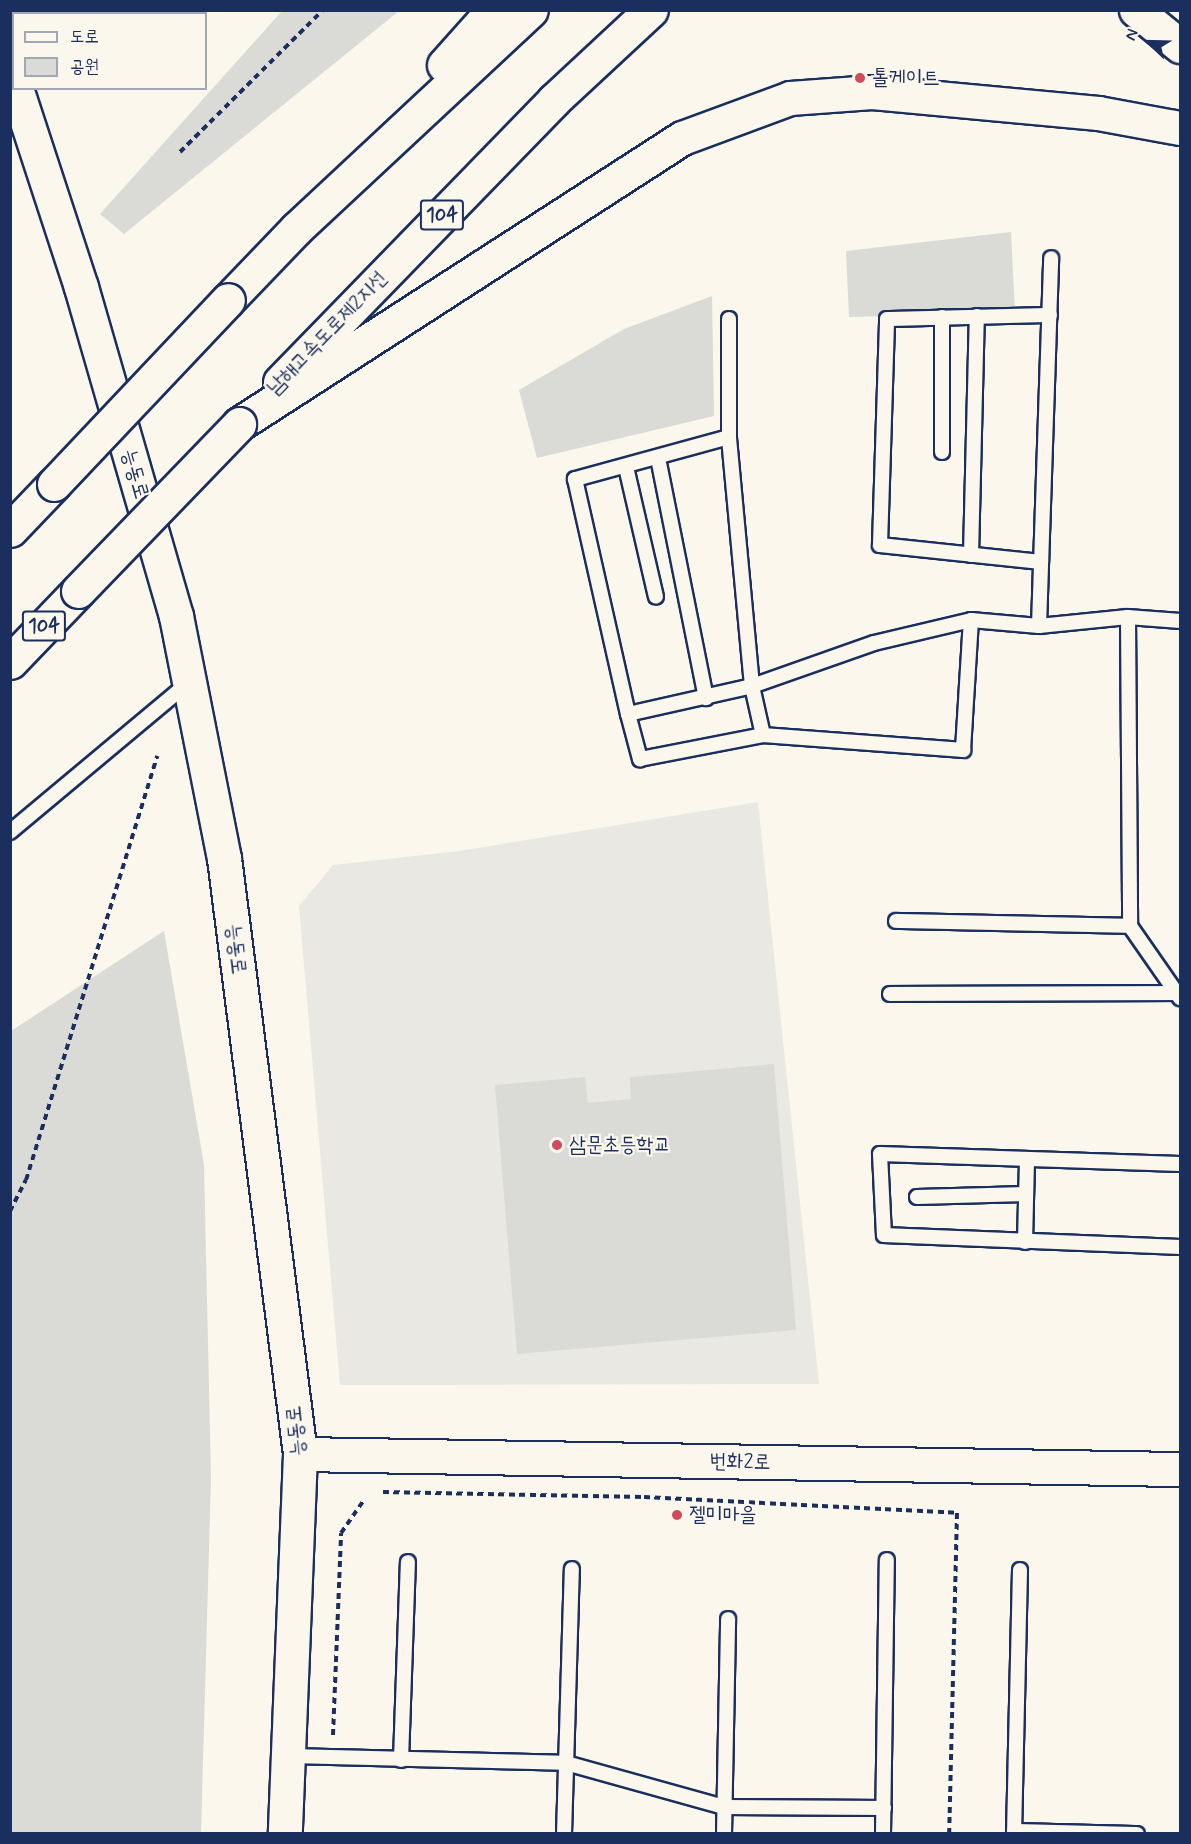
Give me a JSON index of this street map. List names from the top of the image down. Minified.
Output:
{"streets":{"main road":["104","남해고속도로제2지선","능동로","번화2로"]},"crossings":[["능동로","번화2로"]],"places":["톨게이트","삼문초등학교","젤미마을"],"legend":["도로","공원"],"north":"top left"}
